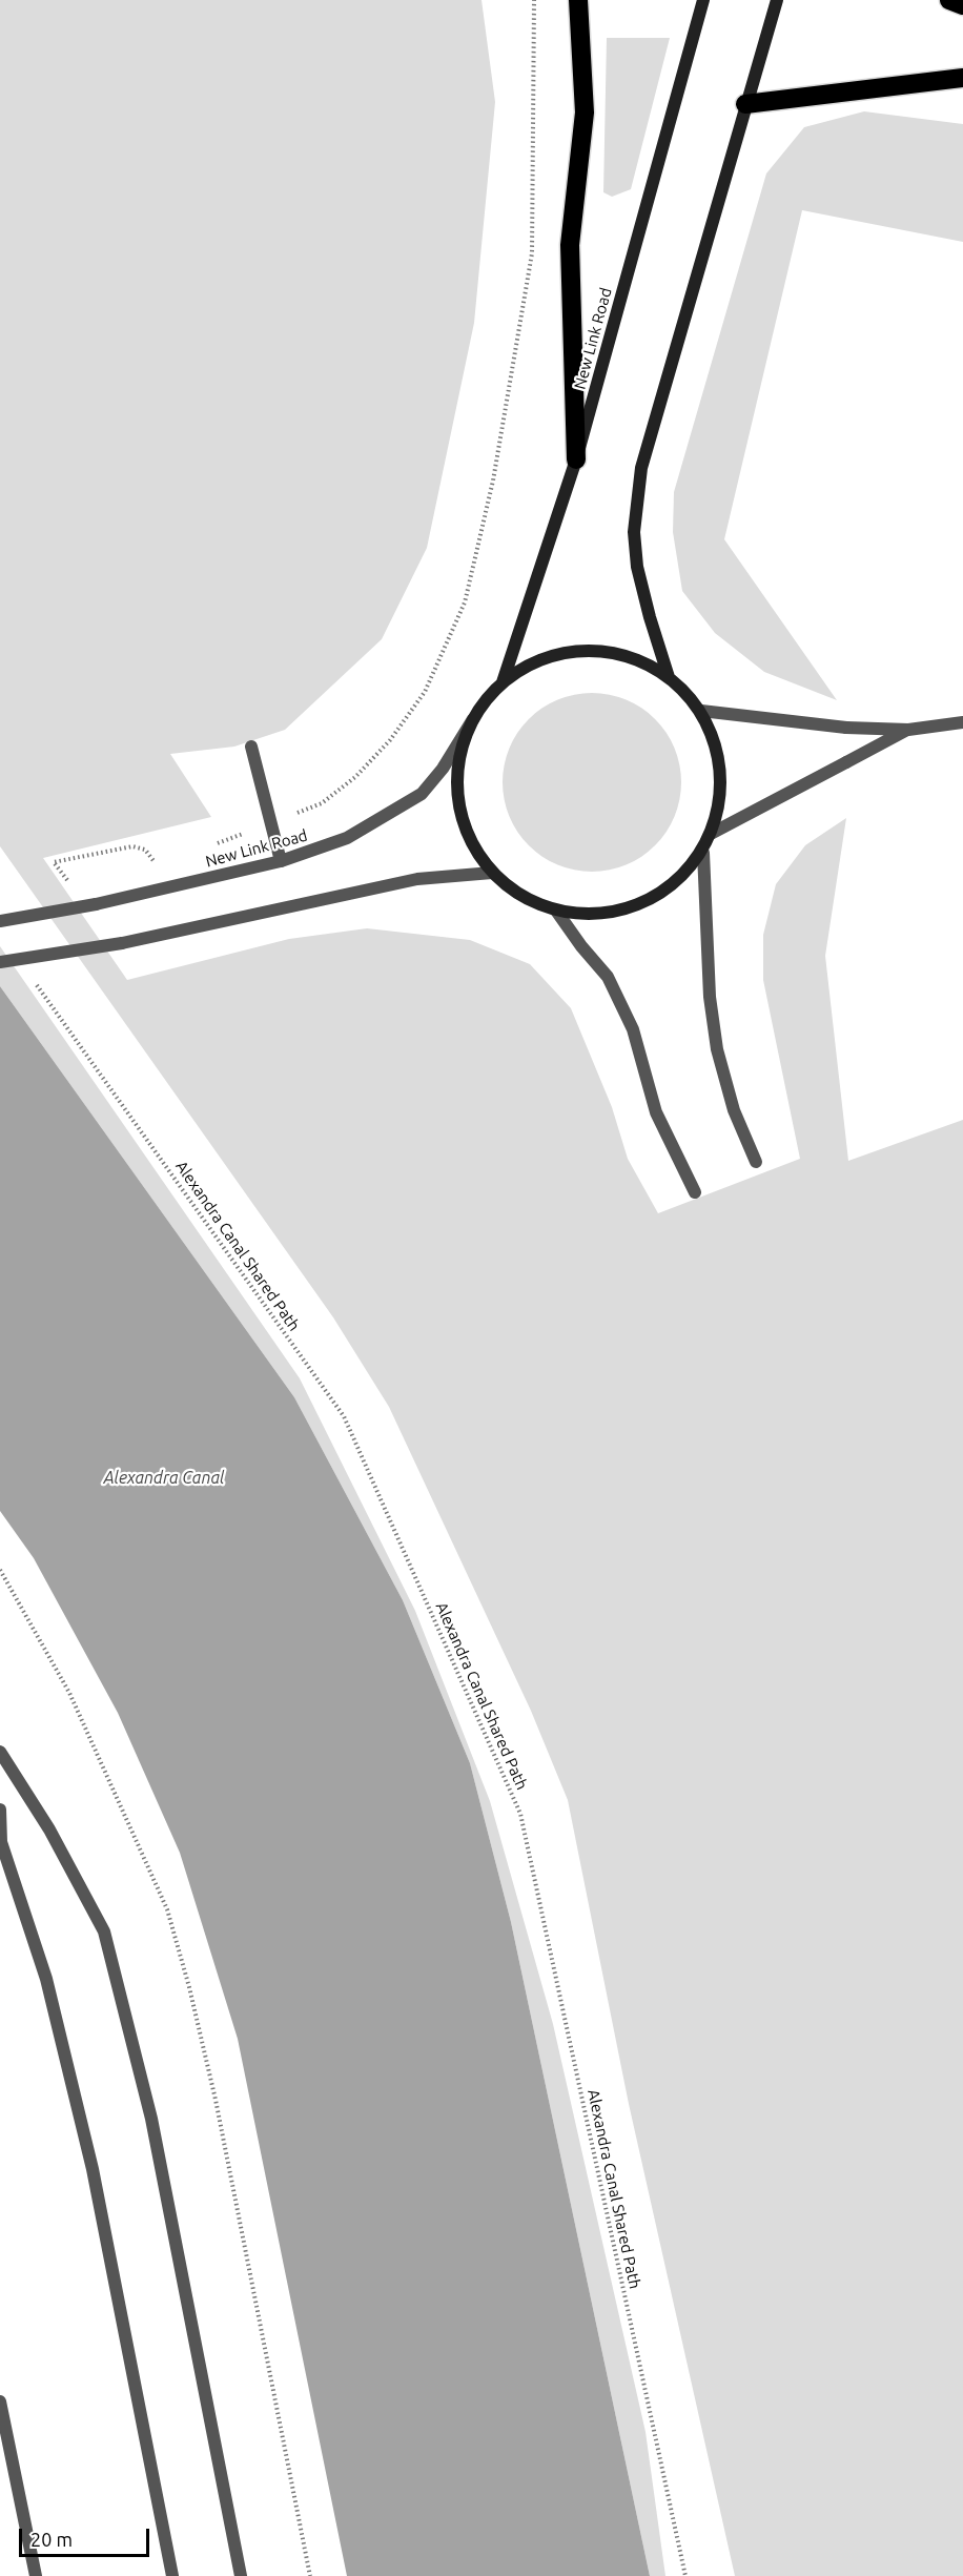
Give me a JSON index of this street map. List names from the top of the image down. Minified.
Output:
{"streets":{"street":["New Link Road"],"path":["Alexandra Canal Shared Path"]},"water":["Alexandra Canal"],"scale_bar":"20 m"}
